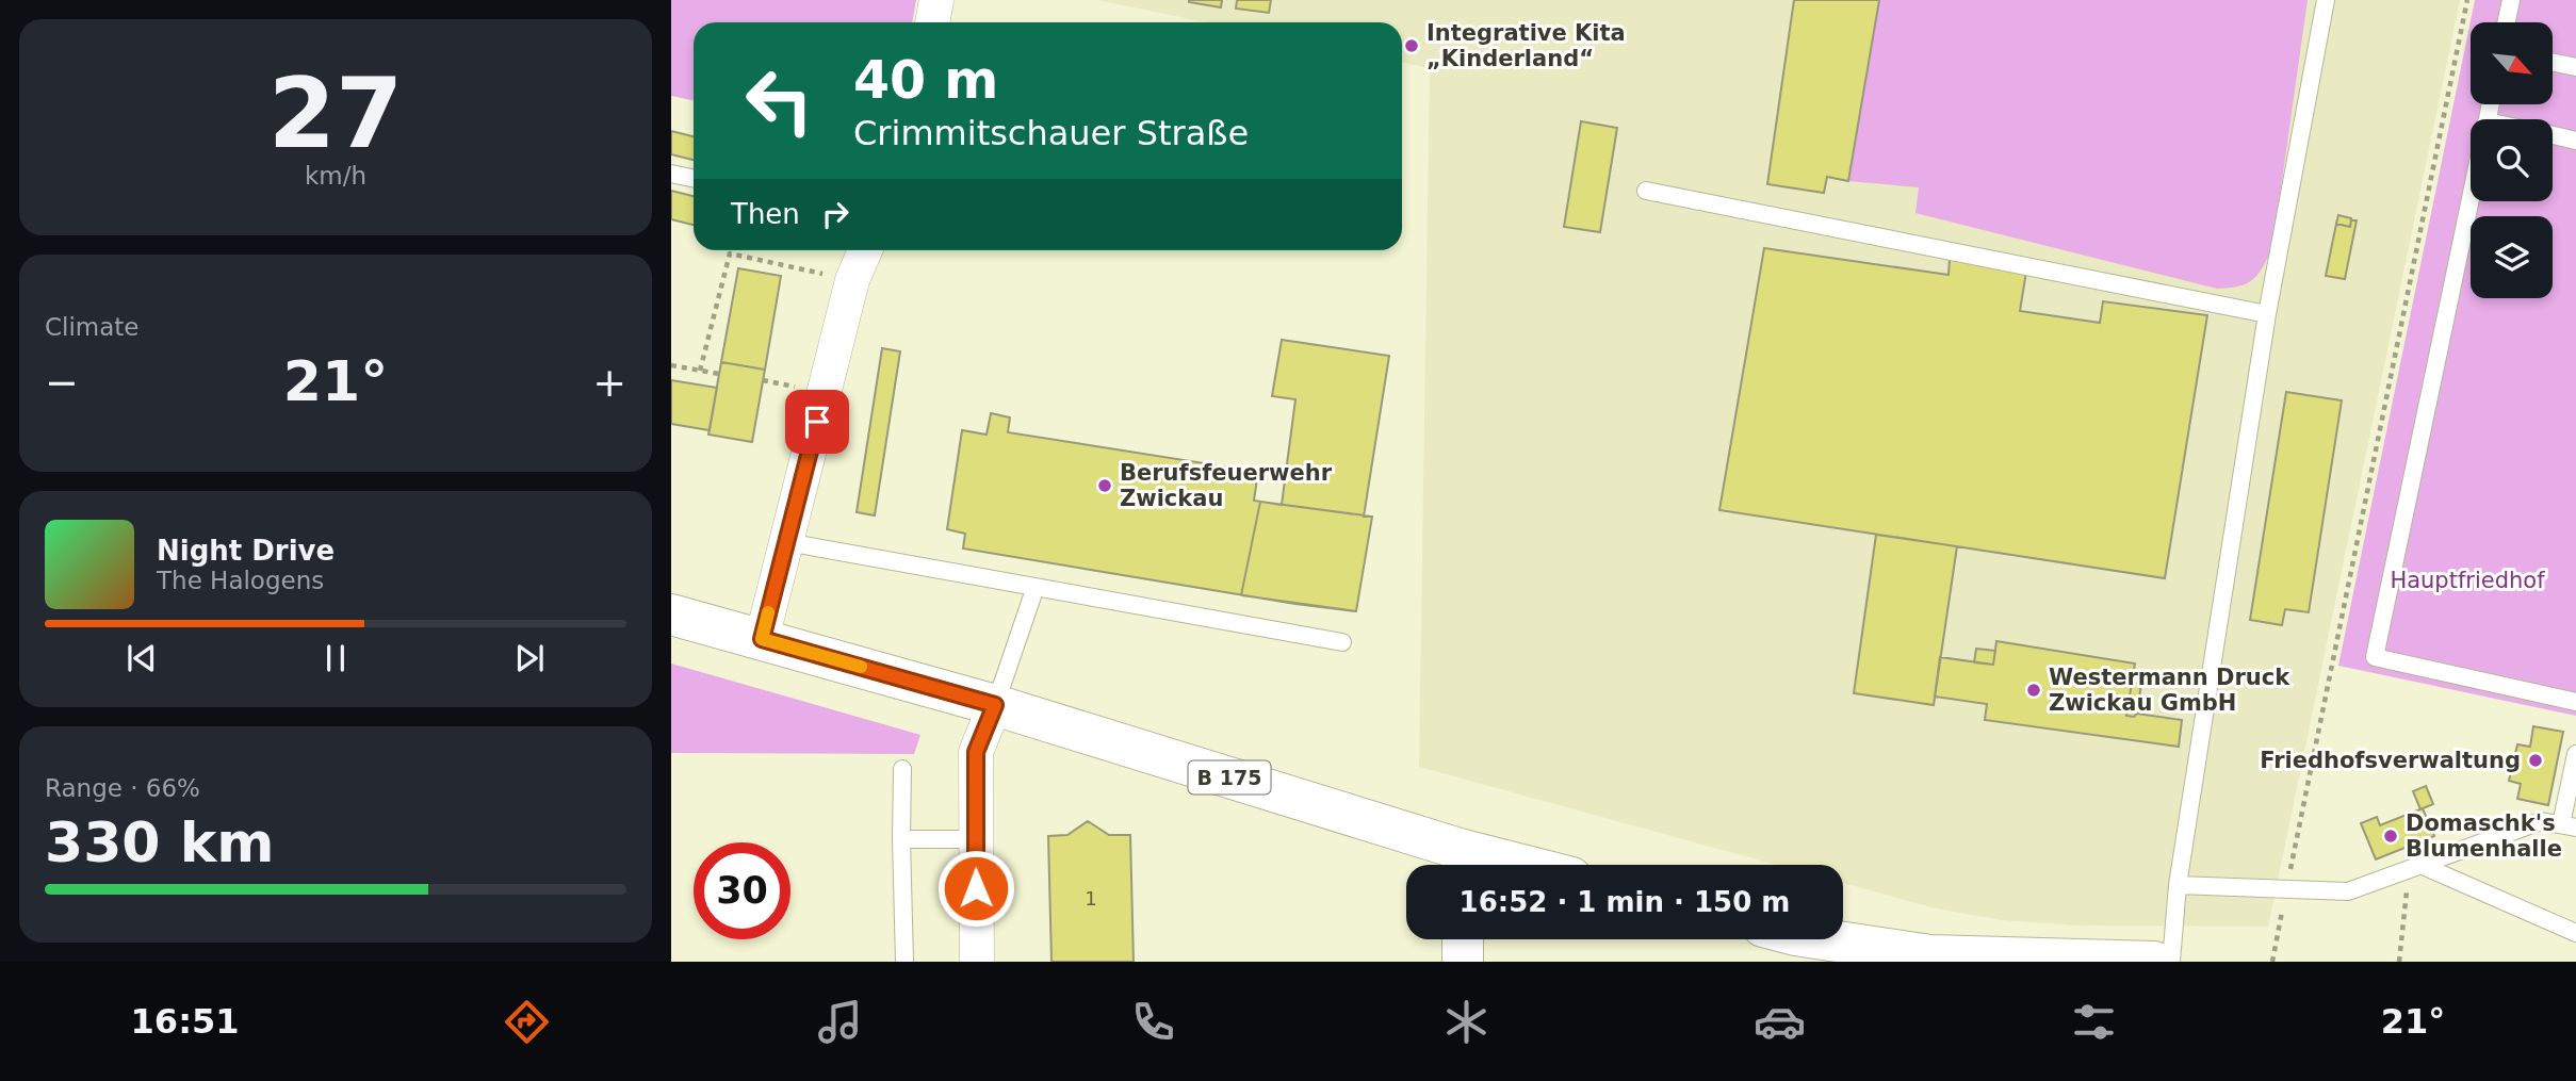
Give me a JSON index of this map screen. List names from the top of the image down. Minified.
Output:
{"streets":{"main road":["B 175"]},"parks":["Hauptfriedhof"],"places":["Integrative Kita „Kinderland“","Berufsfeuerwehr Zwickau","Westermann Druck Zwickau GmbH","Friedhofsverwaltung","Domaschk's Blumenhalle"],"house_numbers":["1"],"north":"bottom right","page":{"tile":[["27","km/h"],"Climate",["Range · 66%","330 km"]],"turn":["40 m","Crimmitschauer Straße"],"then":"Then","heat":["−","21°","+"],"song":["Night Drive","The Halogens"],"limit":"30","trip":"16:52 · 1 min · 150 m","tabs":["16:51","21°"]}}
